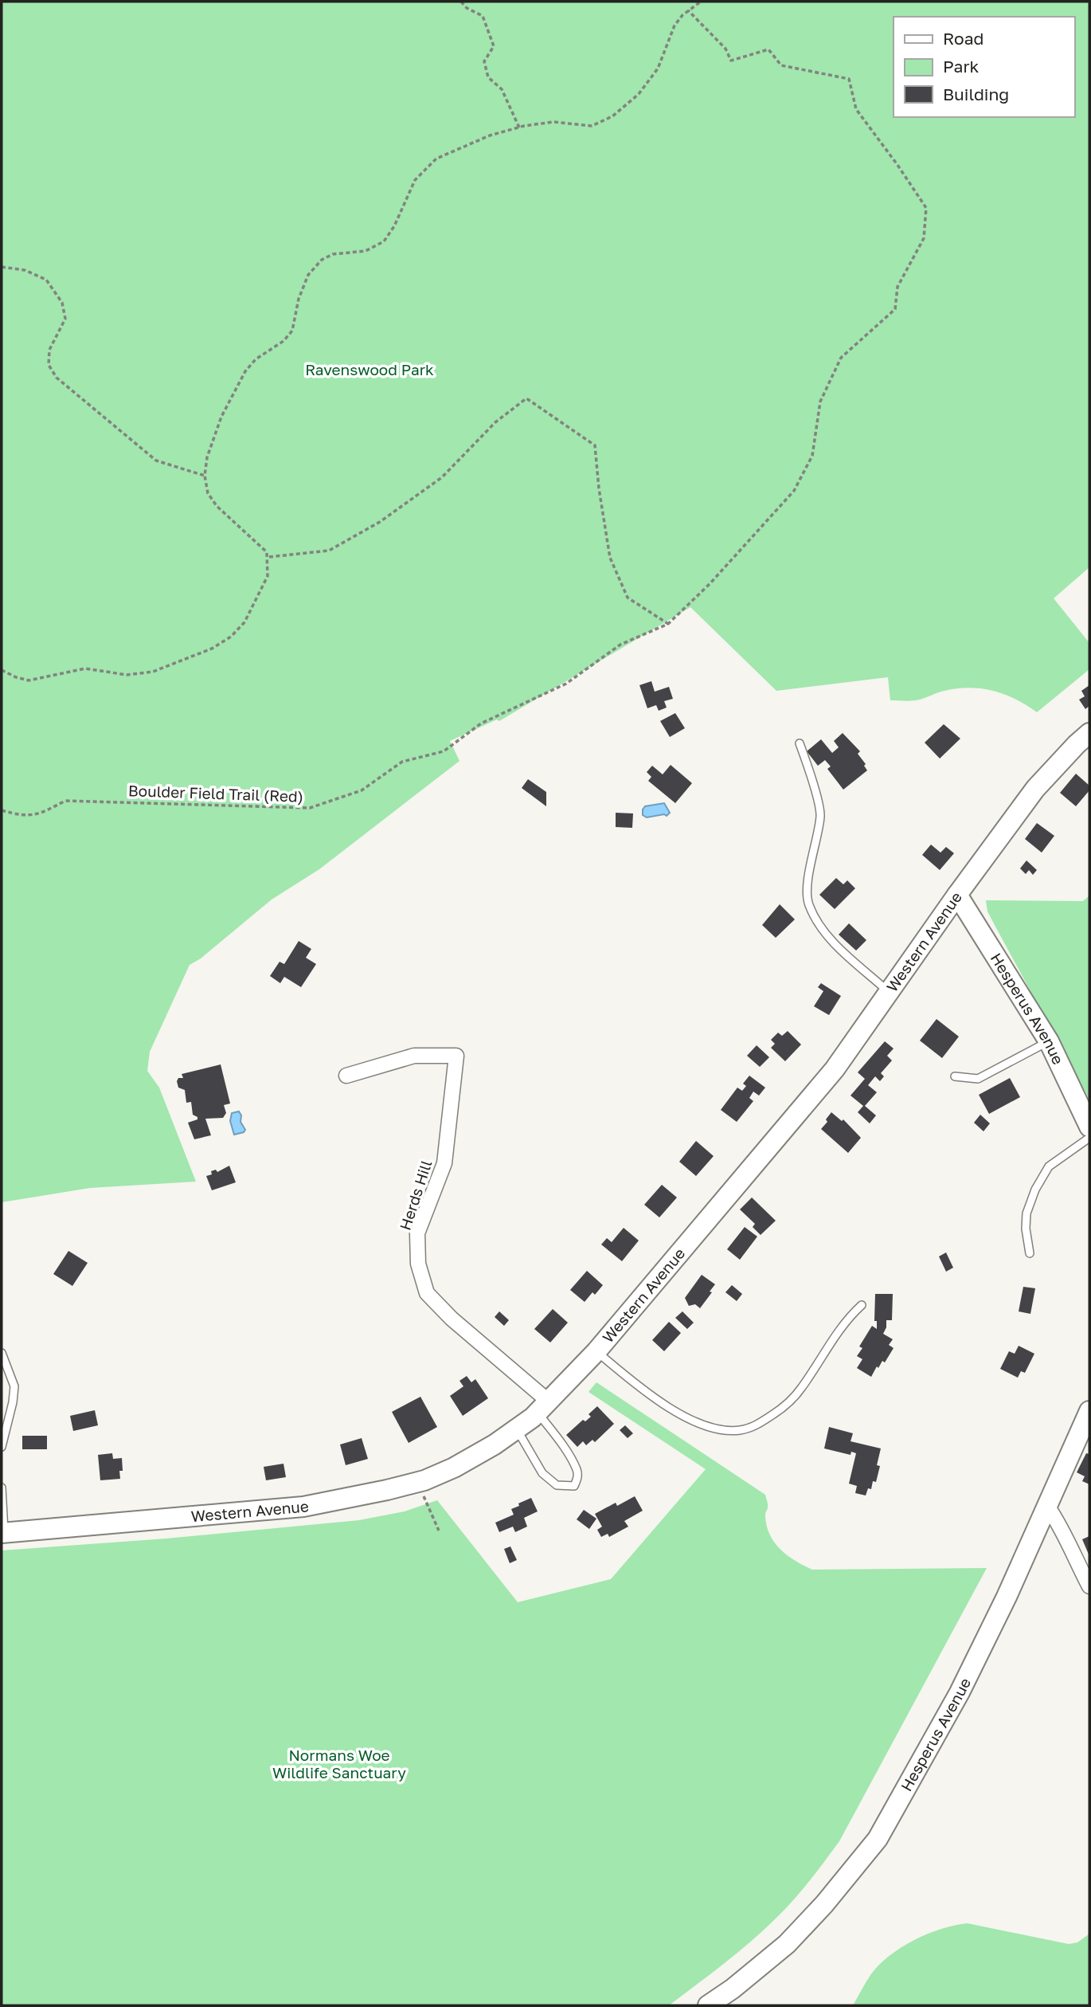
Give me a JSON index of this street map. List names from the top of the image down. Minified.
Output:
{"streets":{"main road":["Western Avenue","Hesperus Avenue"],"street":["Herds Hill"],"path":["Boulder Field Trail (Red)"]},"crossings":[["Western Avenue","Hesperus Avenue"],["Western Avenue","Herds Hill"]],"parks":["Ravenswood Park","Normans Woe Wildlife Sanctuary"],"legend":["Road","Park","Building"]}
